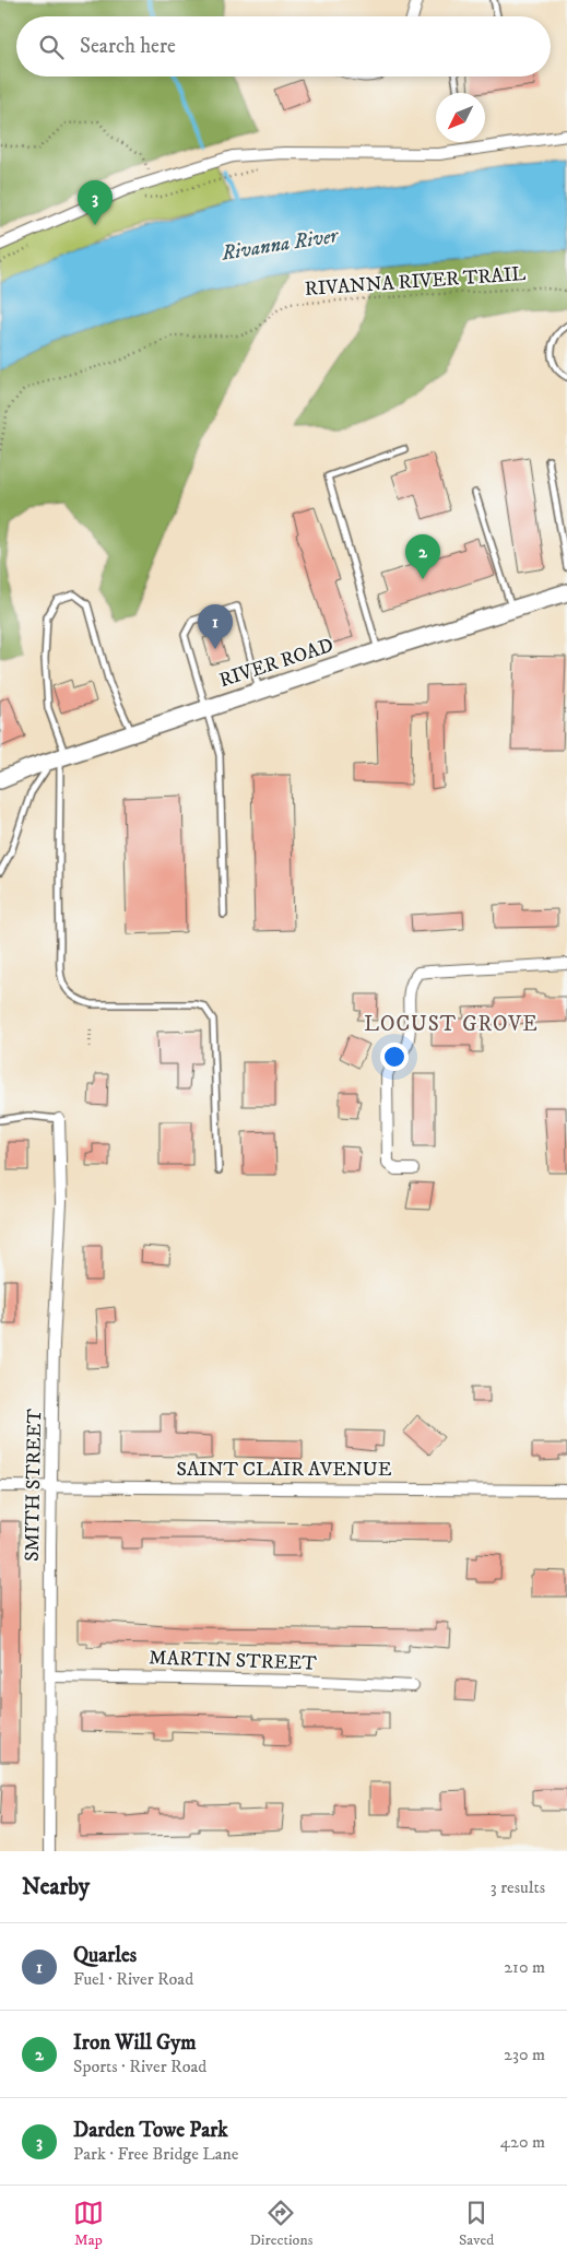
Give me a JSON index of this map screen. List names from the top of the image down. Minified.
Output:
{"streets":{"street":["RIVER ROAD","SAINT CLAIR AVENUE","SMITH STREET","MARTIN STREET"],"path":["RIVANNA RIVER TRAIL"]},"crossings":[["SAINT CLAIR AVENUE","SMITH STREET"],["SMITH STREET","MARTIN STREET"]],"districts":["LOCUST GROVE"],"water":["Rivanna River"],"north":"bottom left","page":{"search":"Search here","pins":["3","2","1"],"heading":["Nearby","3 results"],"list":[{"mark":"1","name":"Quarles","note":"Fuel · River Road","value":"210 m"},{"mark":"2","name":"Iron Will Gym","note":"Sports · River Road","value":"230 m"},{"mark":"3","name":"Darden Towe Park","note":"Park · Free Bridge Lane","value":"420 m"}],"nav":["Map","Directions","Saved"]}}
